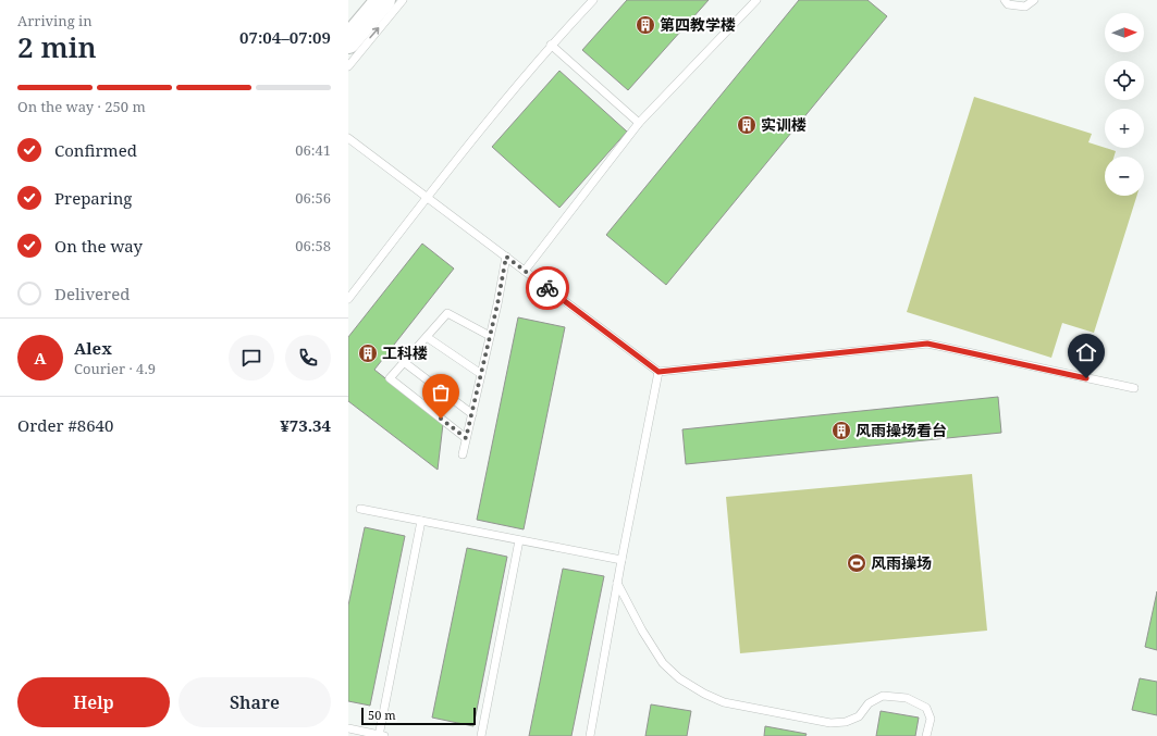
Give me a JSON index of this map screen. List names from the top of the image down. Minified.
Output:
{"places":{"building":["第四教学楼","实训楼","工科楼","风雨操场看台"],"sports":["风雨操场"]},"scale_bar":"50 m","north":"right","page":{"heading":["2 min","Arriving in","07:04–07:09"],"panel":["Alex","Courier · 4.9","Order #8640","¥73.34"],"map_buttons":["+","−"],"bar":"On the way · 250 m","list":[["Confirmed","06:41"],["Preparing","06:56"],["On the way","06:58"],"Delivered"],"round":"A","buttons":["Help","Share"],"scale":"50 m"}}
